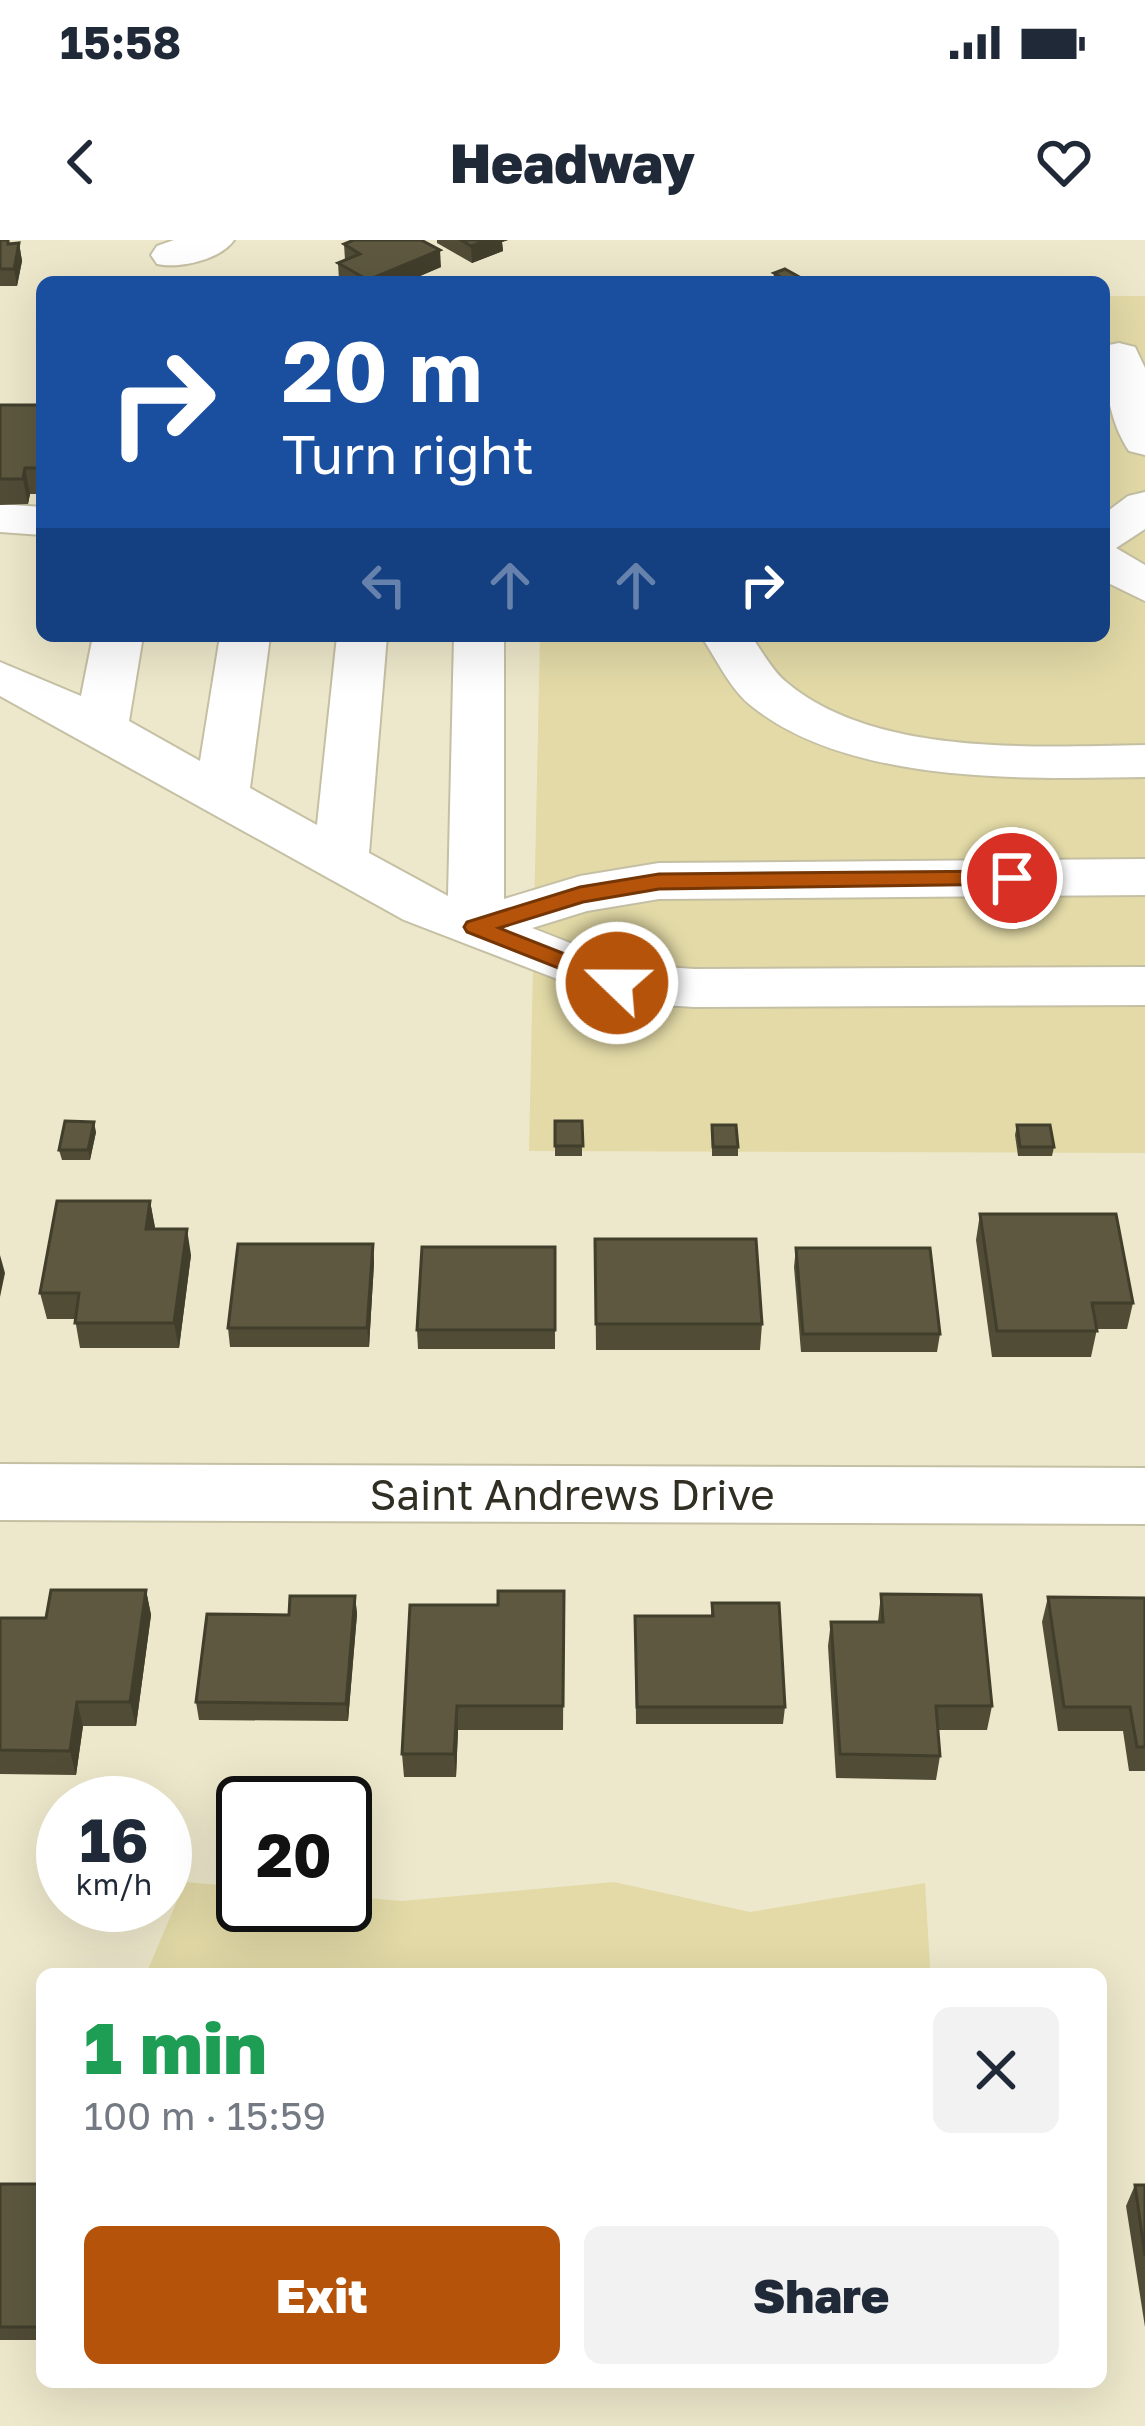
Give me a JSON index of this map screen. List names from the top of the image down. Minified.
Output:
{"streets":{"street":["Saint Andrews Drive"]},"page":{"status":"15:58","header":"Headway","turn":["20 m","Turn right"],"speed":"16 km/h","limit":"20","heading":["1 min","100 m · 15:59"],"buttons":["Exit","Share"]}}
